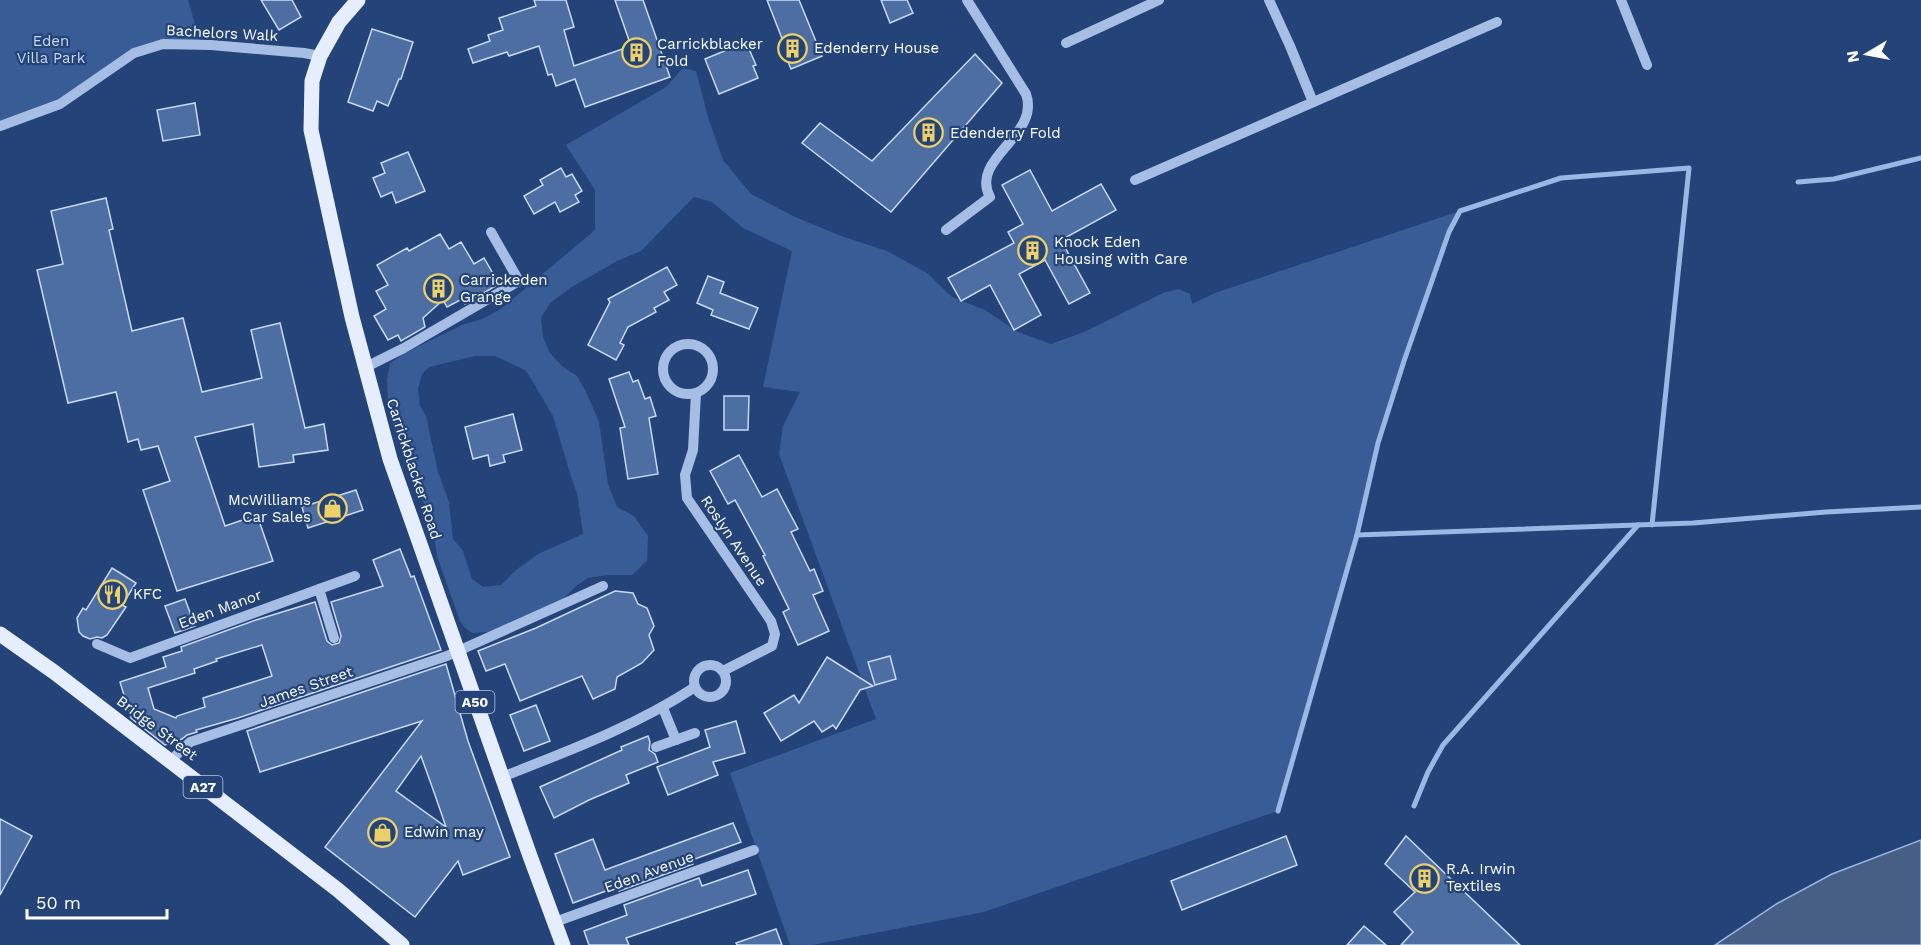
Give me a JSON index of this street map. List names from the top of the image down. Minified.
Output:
{"streets":{"main road":["Carrickblacker Road","A50","Bridge Street","A27"],"street":["Bachelors Walk","Roslyn Avenue","Eden Manor","James Street","Eden Avenue"]},"crossings":[["Bachelors Walk","Carrickblacker Road"],["Carrickblacker Road","James Street"],["Carrickblacker Road","Eden Avenue"],["James Street","Bridge Street"]],"parks":["Eden Villa Park"],"places":{"building":["Edenderry House","Carrickblacker Fold","Edenderry Fold","Knock Eden Housing with Care","Carrickeden Grange","R.A. Irwin Textiles"],"shop":["McWilliams Car Sales","Edwin may"],"restaurant":["KFC"]},"scale_bar":"50 m","north":"left"}
